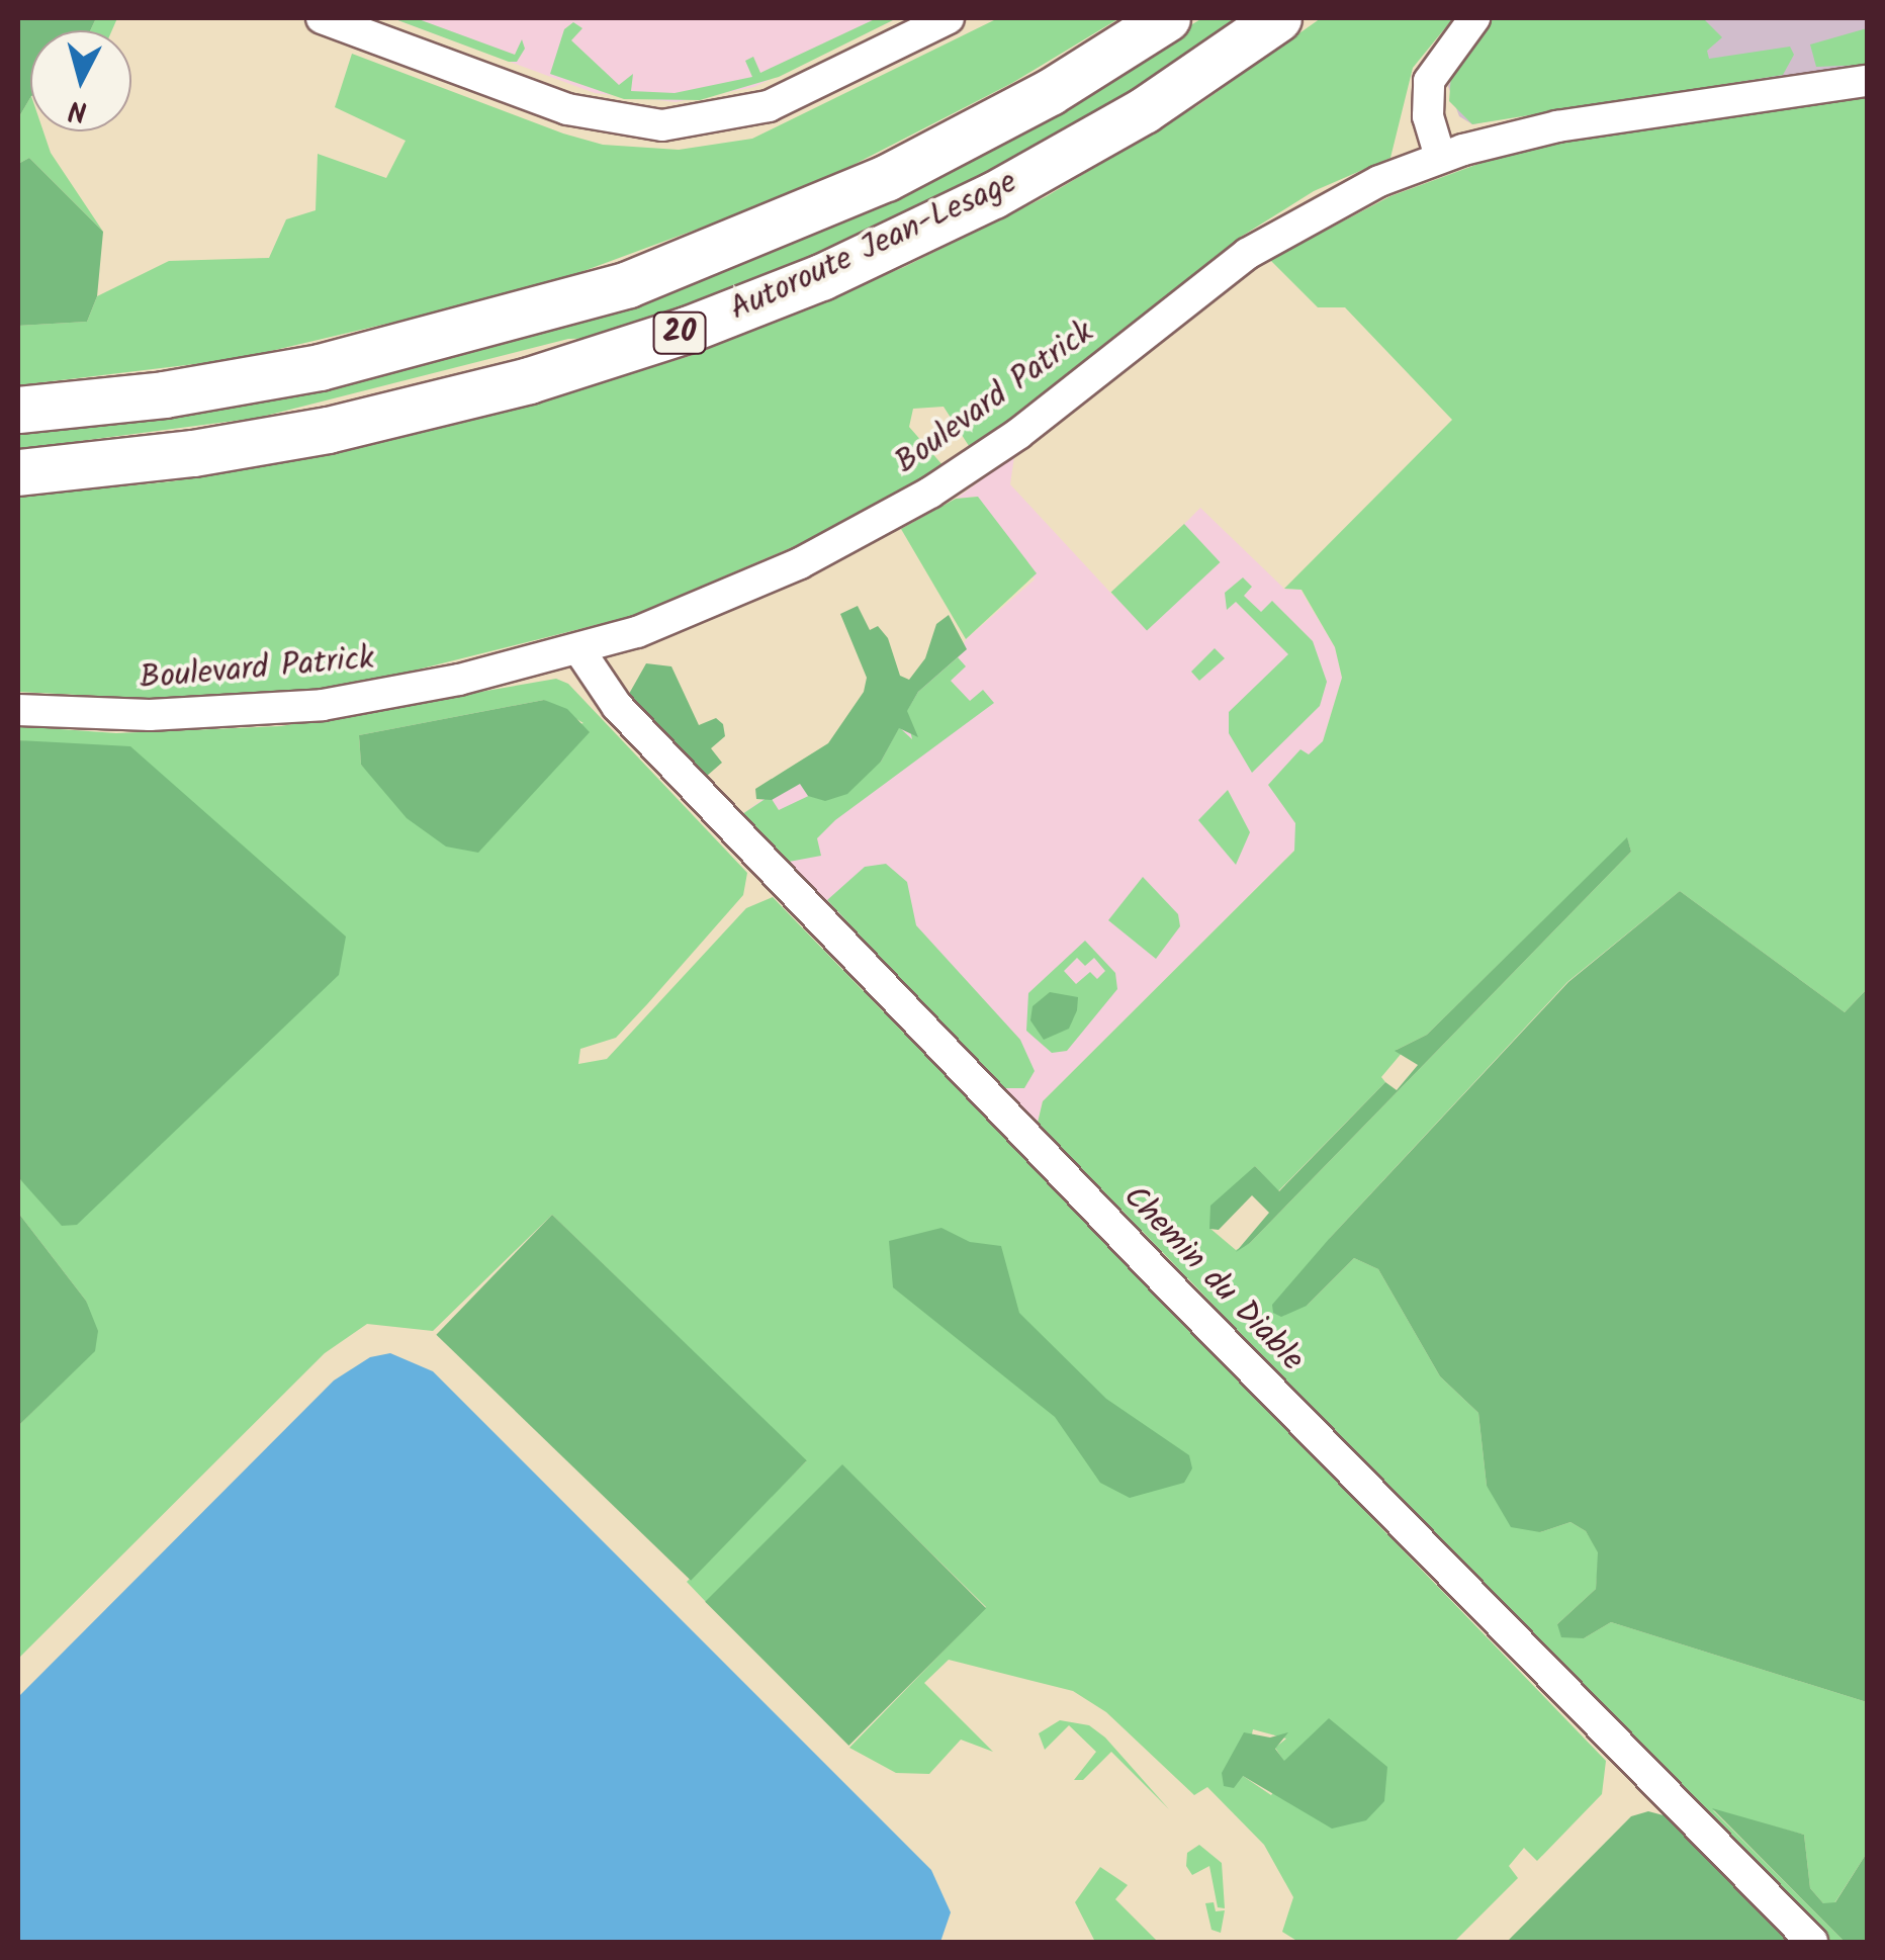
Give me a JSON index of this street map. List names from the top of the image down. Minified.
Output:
{"streets":{"highway":["Autoroute Jean-Lesage","20"],"street":["Boulevard Patrick","Chemin du Diable"]},"crossings":[["Boulevard Patrick","Chemin du Diable"]],"north":"bottom"}
